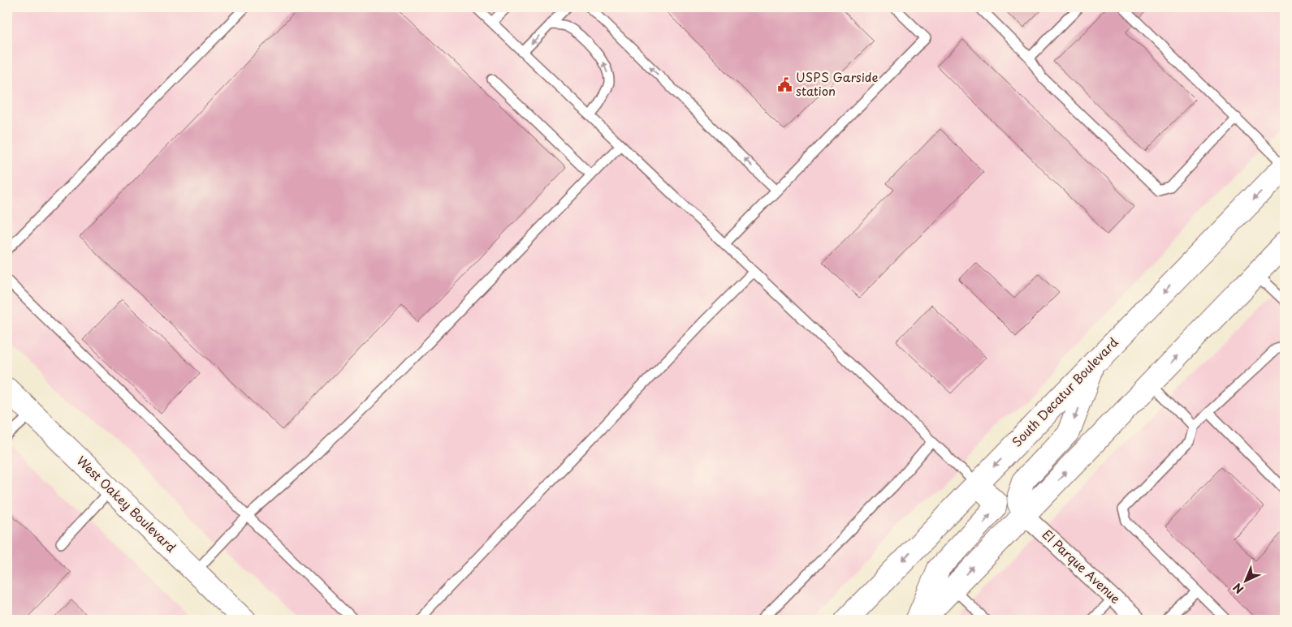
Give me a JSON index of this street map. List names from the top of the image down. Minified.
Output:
{"streets":{"main road":["South Decatur Boulevard","West Oakey Boulevard"],"street":["El Parque Avenue"]},"places":{"public building":["USPS Garside station"]},"north":"bottom left"}
